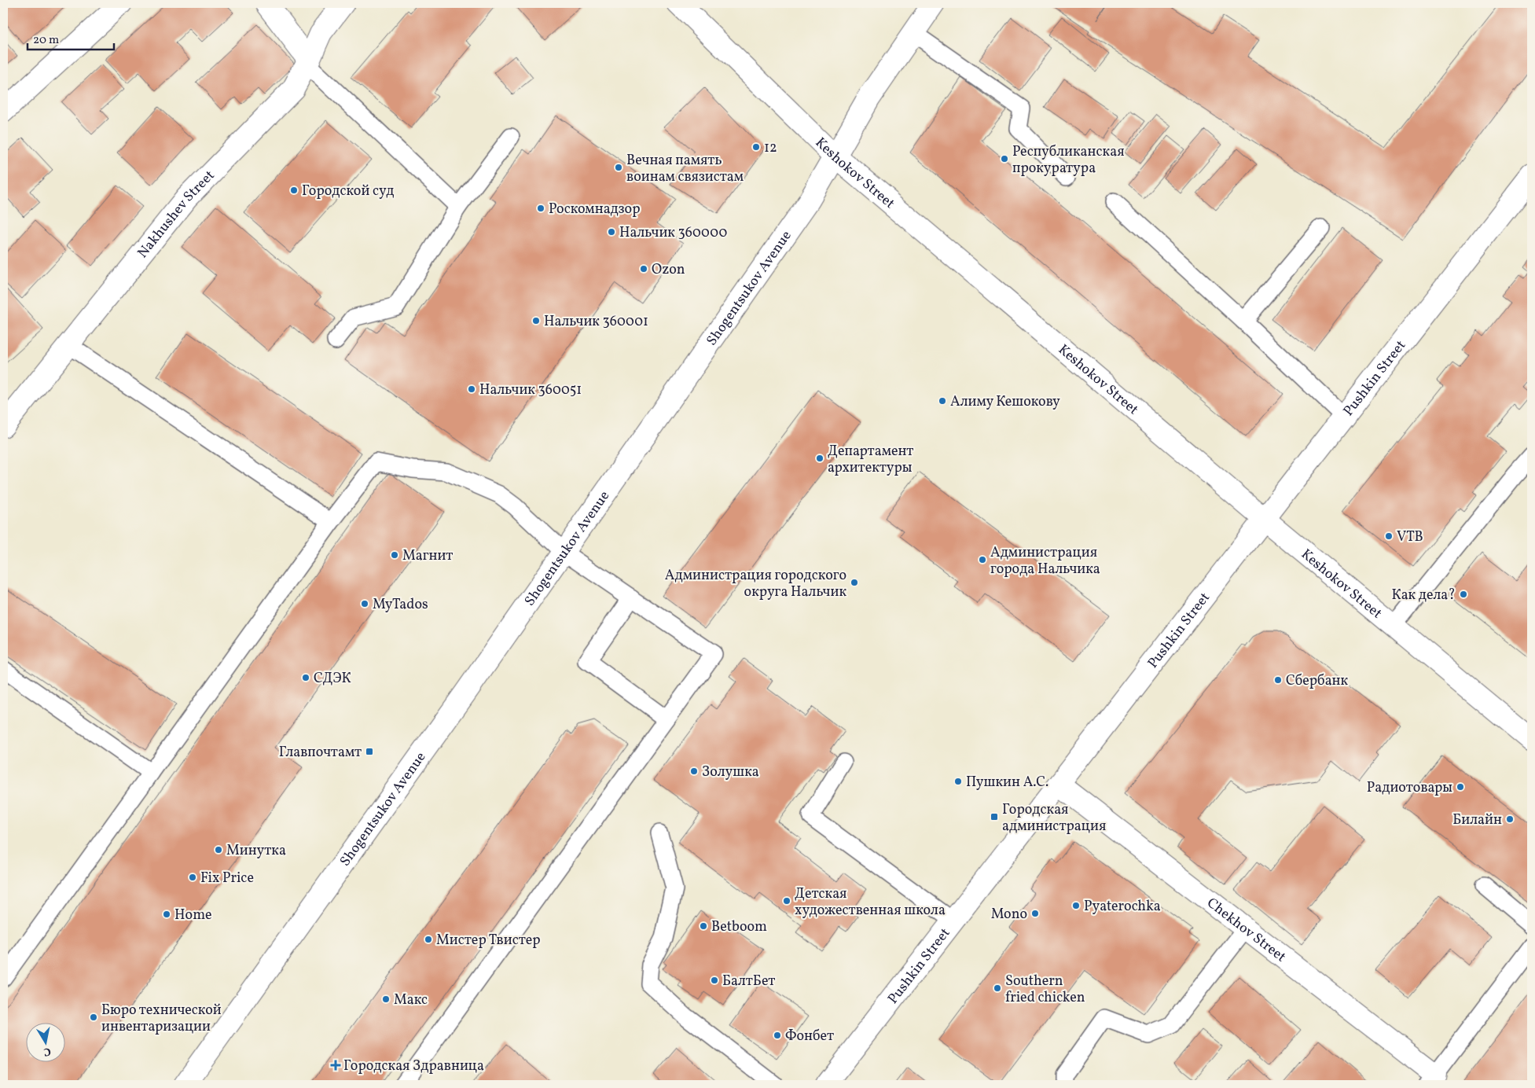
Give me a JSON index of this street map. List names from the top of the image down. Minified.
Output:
{"streets":{"main road":["Keshokov Street","Nakhushev Street","Shogentsukov Avenue","Pushkin Street","Chekhov Street"]},"crossings":[["Keshokov Street","Shogentsukov Avenue"],["Keshokov Street","Pushkin Street"],["Pushkin Street","Chekhov Street"]],"places":{"other":["12","Республиканская прокуратура","Вечная память воинам связистам","Городской суд","Роскомнадзор","Нальчик 360000","Ozon","Нальчик 360001","Нальчик 360051","Алиму Кешокову","Департамент архитектуры","VTB","Магнит","Администрация города Нальчика","Администрация городского округа Нальчик","Как дела?","MyTados","СДЭК","Сбербанк","Золушка","Пушкин А.С.","Радиотовары","Билайн","Минутка","Fix Price","Детская художественная школа","Pyaterochka","Mono","Home","Betboom","Мистер Твистер","БалтБет","Southern fried chicken","Макс","Бюро технической инвентаризации","Фонбет"],"transit":["Главпочтамт","Городская администрация"],"health":["Городская Здравница"]},"scale_bar":"20 m","north":"bottom"}
